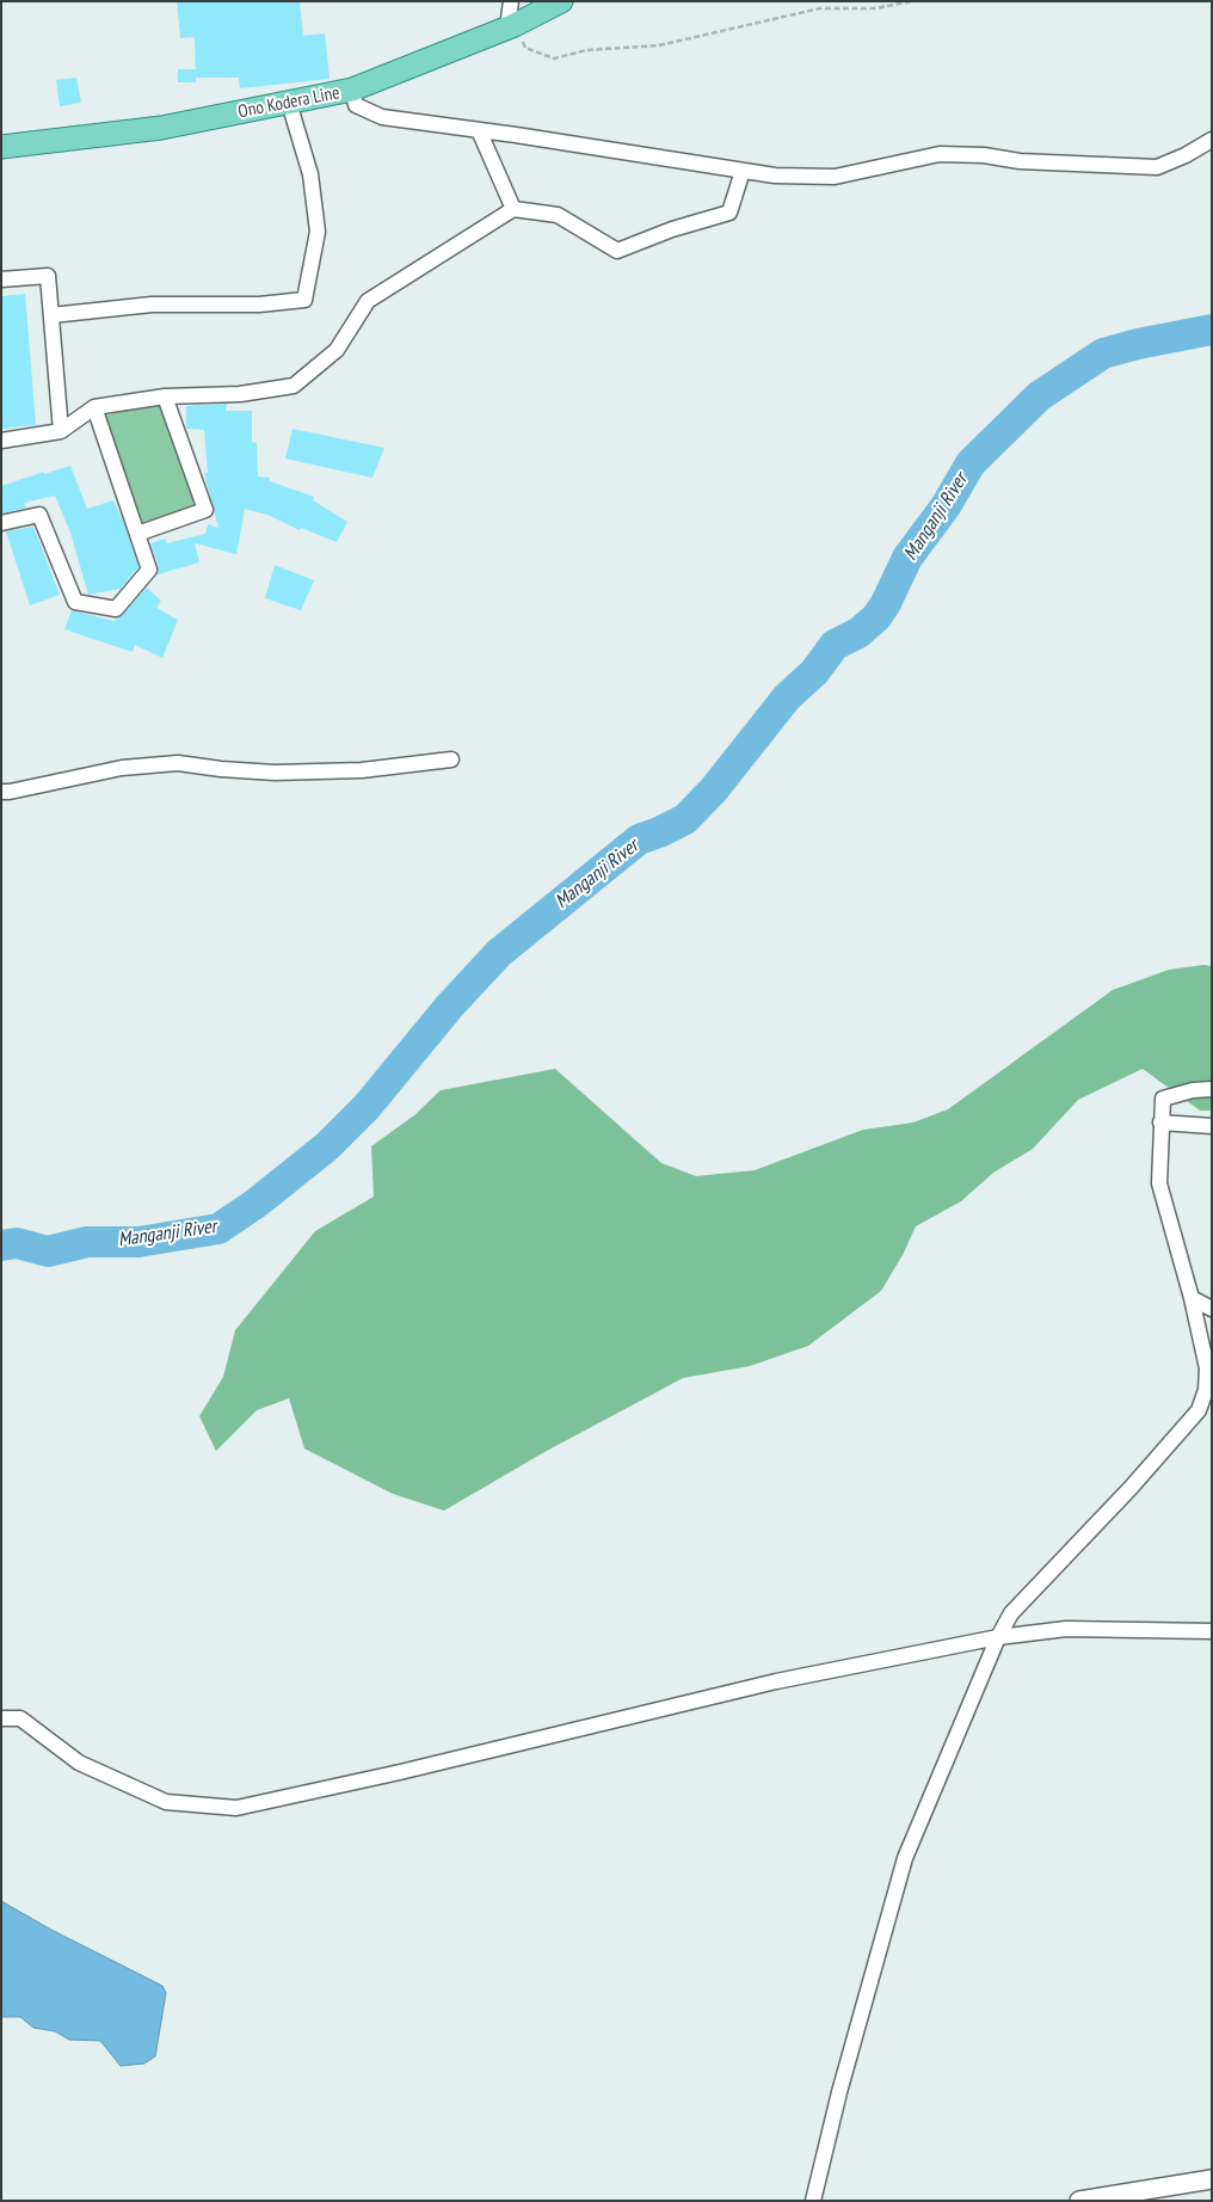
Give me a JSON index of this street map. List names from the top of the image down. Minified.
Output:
{"streets":{"main road":["Ono Kodera Line"]},"water":["Manganji River"]}
